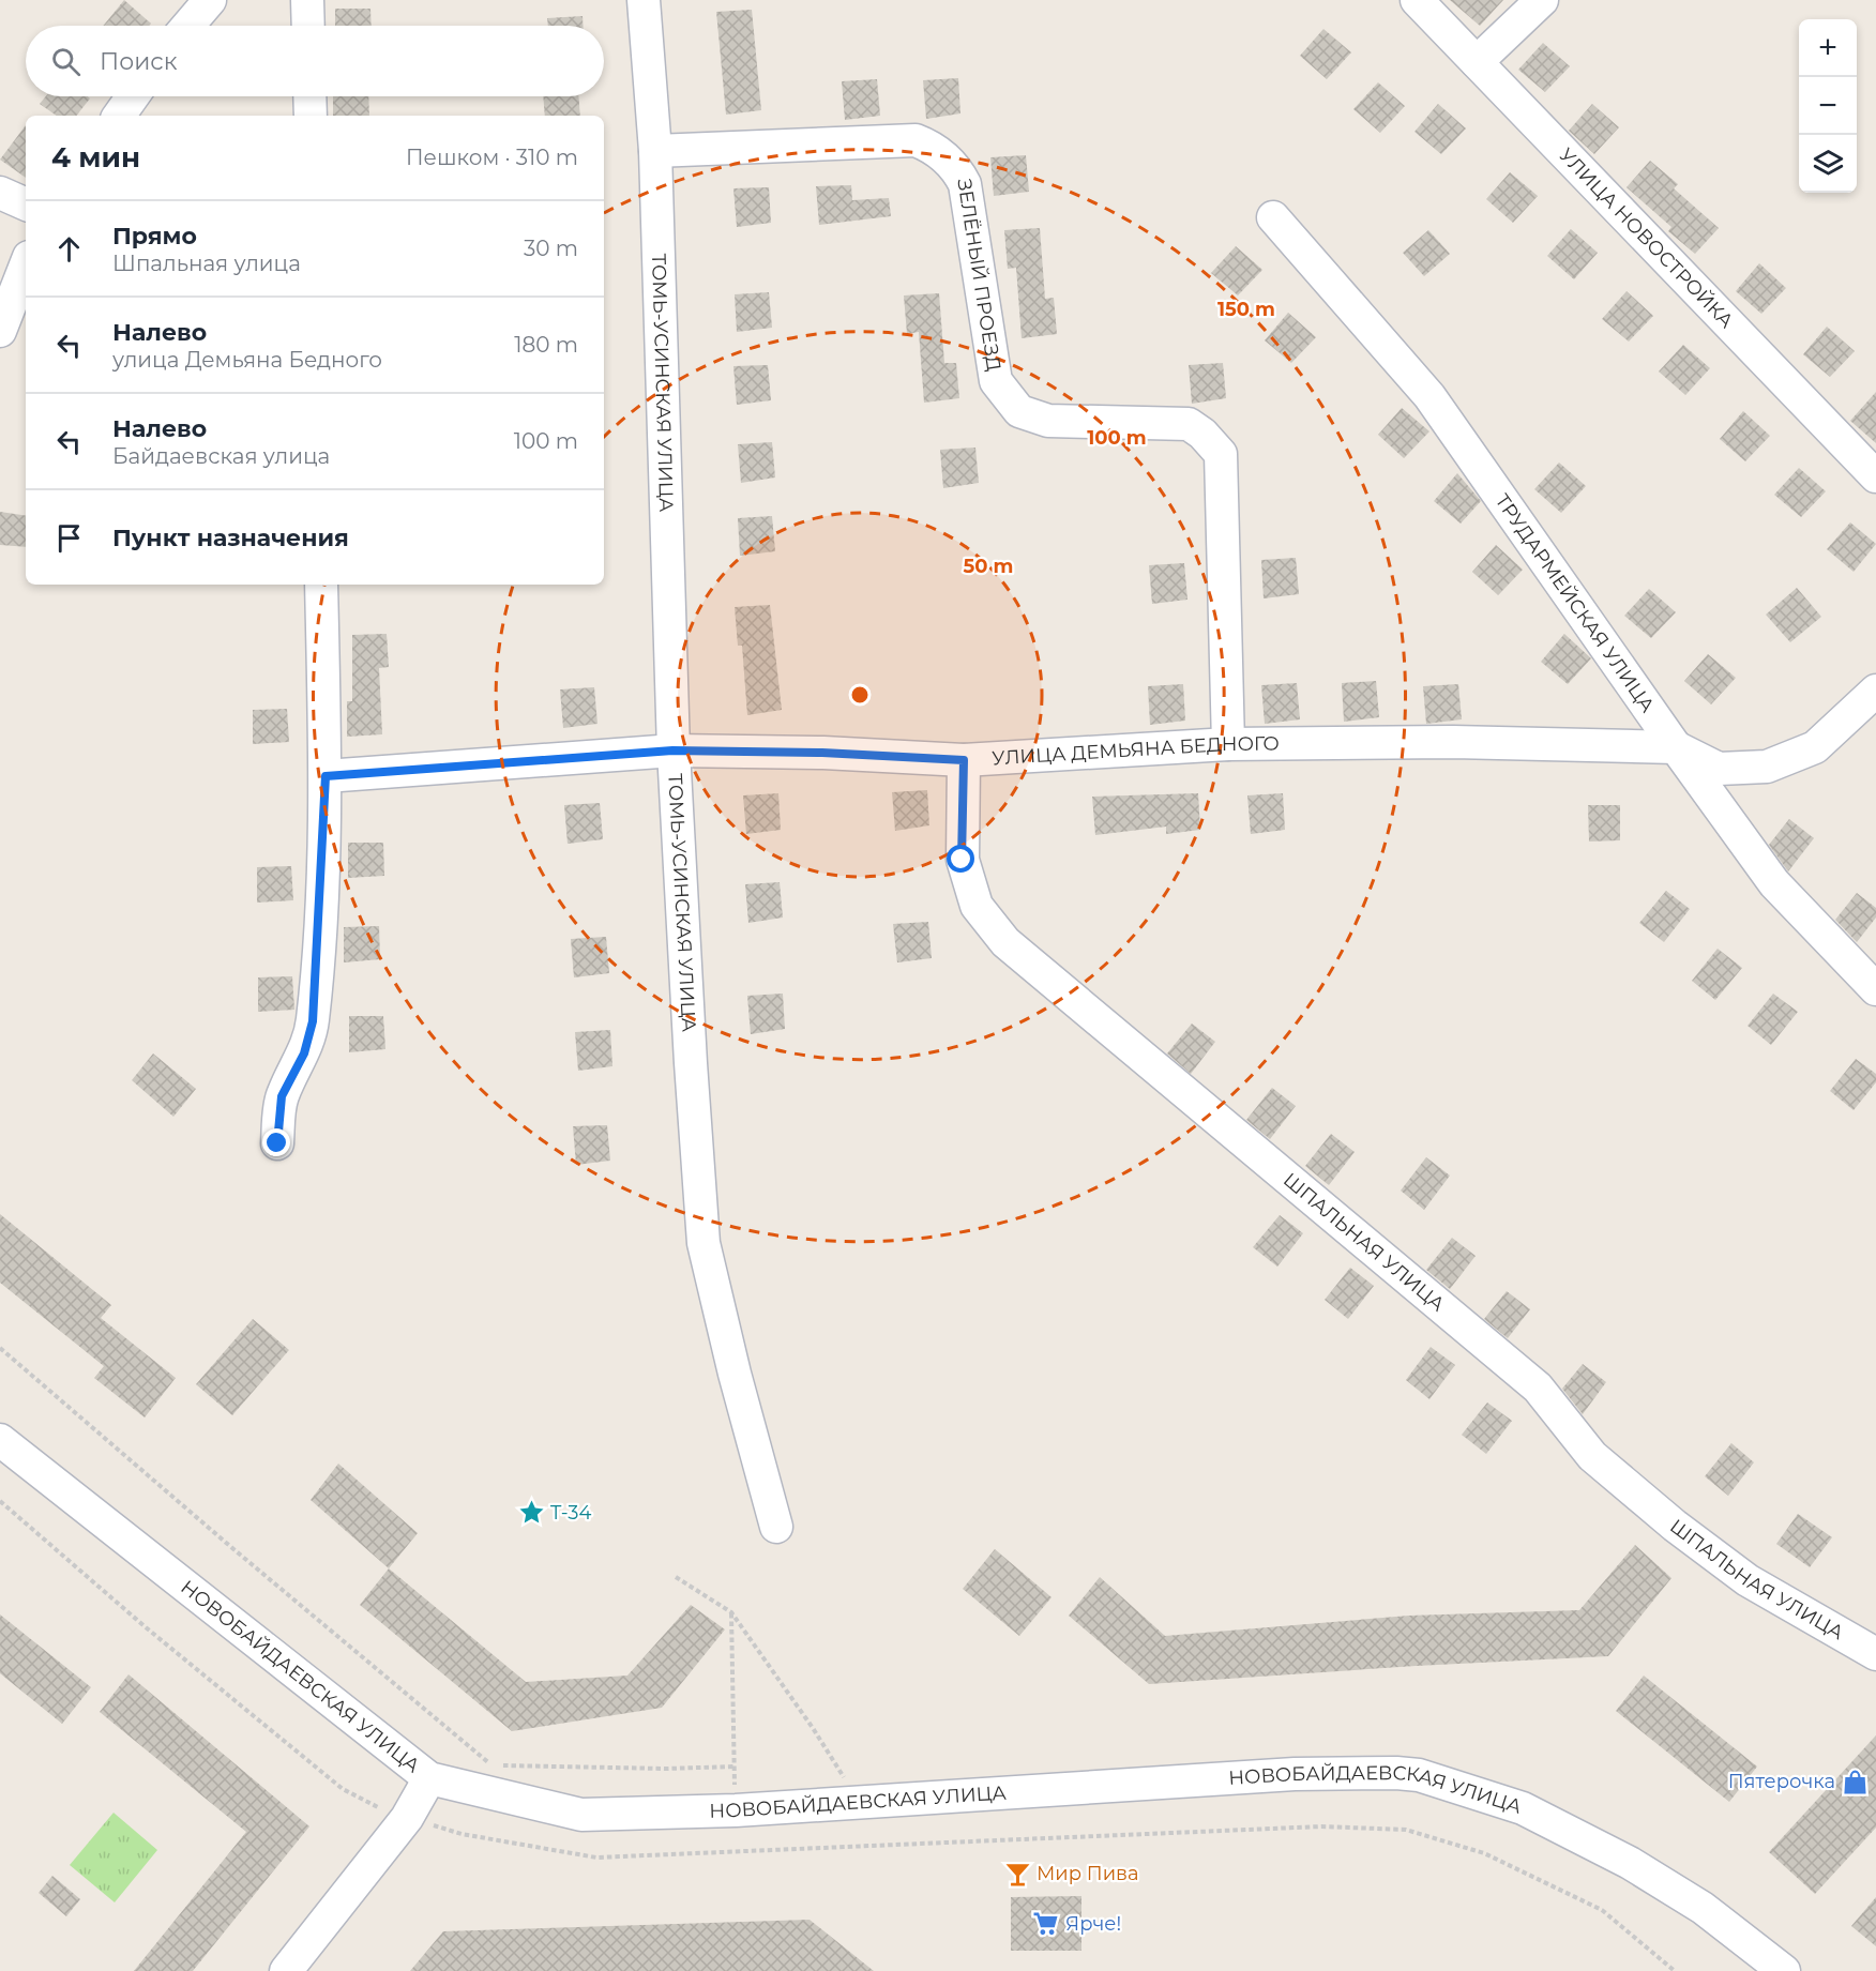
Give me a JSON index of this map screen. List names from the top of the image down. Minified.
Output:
{"streets":{"street":["УЛИЦА НОВОСТРОЙКА","ЗЕЛЁНЫЙ ПРОЕЗД","ТОМЬ-УСИНСКАЯ УЛИЦА","ТРУДАРМЕЙСКАЯ УЛИЦА","УЛИЦА ДЕМЬЯНА БЕДНОГО","ШПАЛЬНАЯ УЛИЦА","НОВОБАЙДАЕВСКАЯ УЛИЦА"]},"crossings":[["ЗЕЛЁНЫЙ ПРОЕЗД","ТОМЬ-УСИНСКАЯ УЛИЦА"],["ЗЕЛЁНЫЙ ПРОЕЗД","УЛИЦА ДЕМЬЯНА БЕДНОГО"],["ТОМЬ-УСИНСКАЯ УЛИЦА","УЛИЦА ДЕМЬЯНА БЕДНОГО"],["ТРУДАРМЕЙСКАЯ УЛИЦА","УЛИЦА ДЕМЬЯНА БЕДНОГО"],["УЛИЦА ДЕМЬЯНА БЕДНОГО","ШПАЛЬНАЯ УЛИЦА"]],"places":{"place":["T-34"],"shop":["Пятерочка"],"bar":["Мир Пива"],"supermarket":["Ярче!"]},"page":{"map_buttons":["+","−"],"search":"Поиск","heading":["4 мин","Пешком · 310 m"],"list":[["Прямо","Шпальная улица","30 m"],["Налево","улица Демьяна Бедного","180 m"],["Налево","Байдаевская улица","100 m"],"Пункт назначения"]},"rings":["150 m","100 m","50 m"]}
